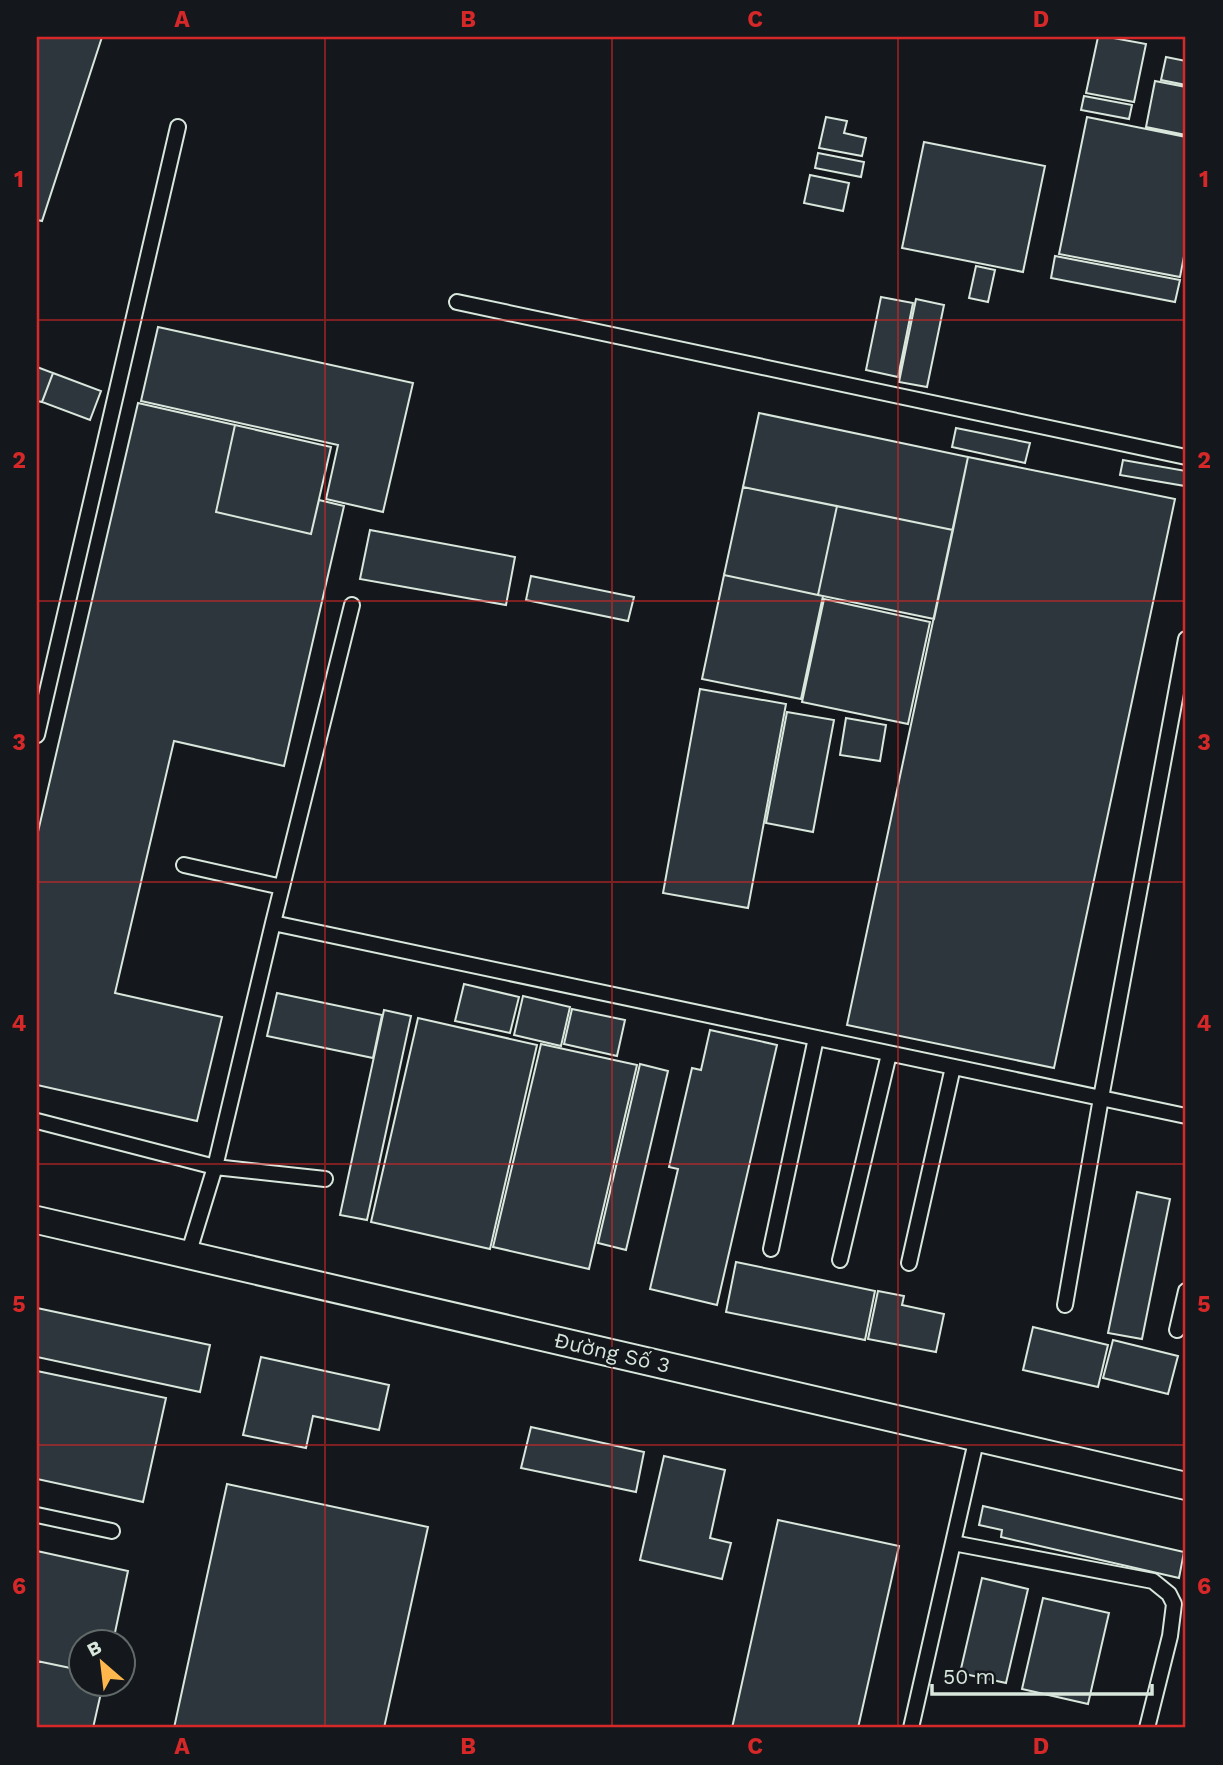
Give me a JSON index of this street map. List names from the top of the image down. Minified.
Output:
{"streets":{"street":["Đường Số 3"]},"scale_bar":"50 m","north":"top left","grid":{"columns":["A","B","C","D"],"rows":["1","2","3","4","5","6"]}}
